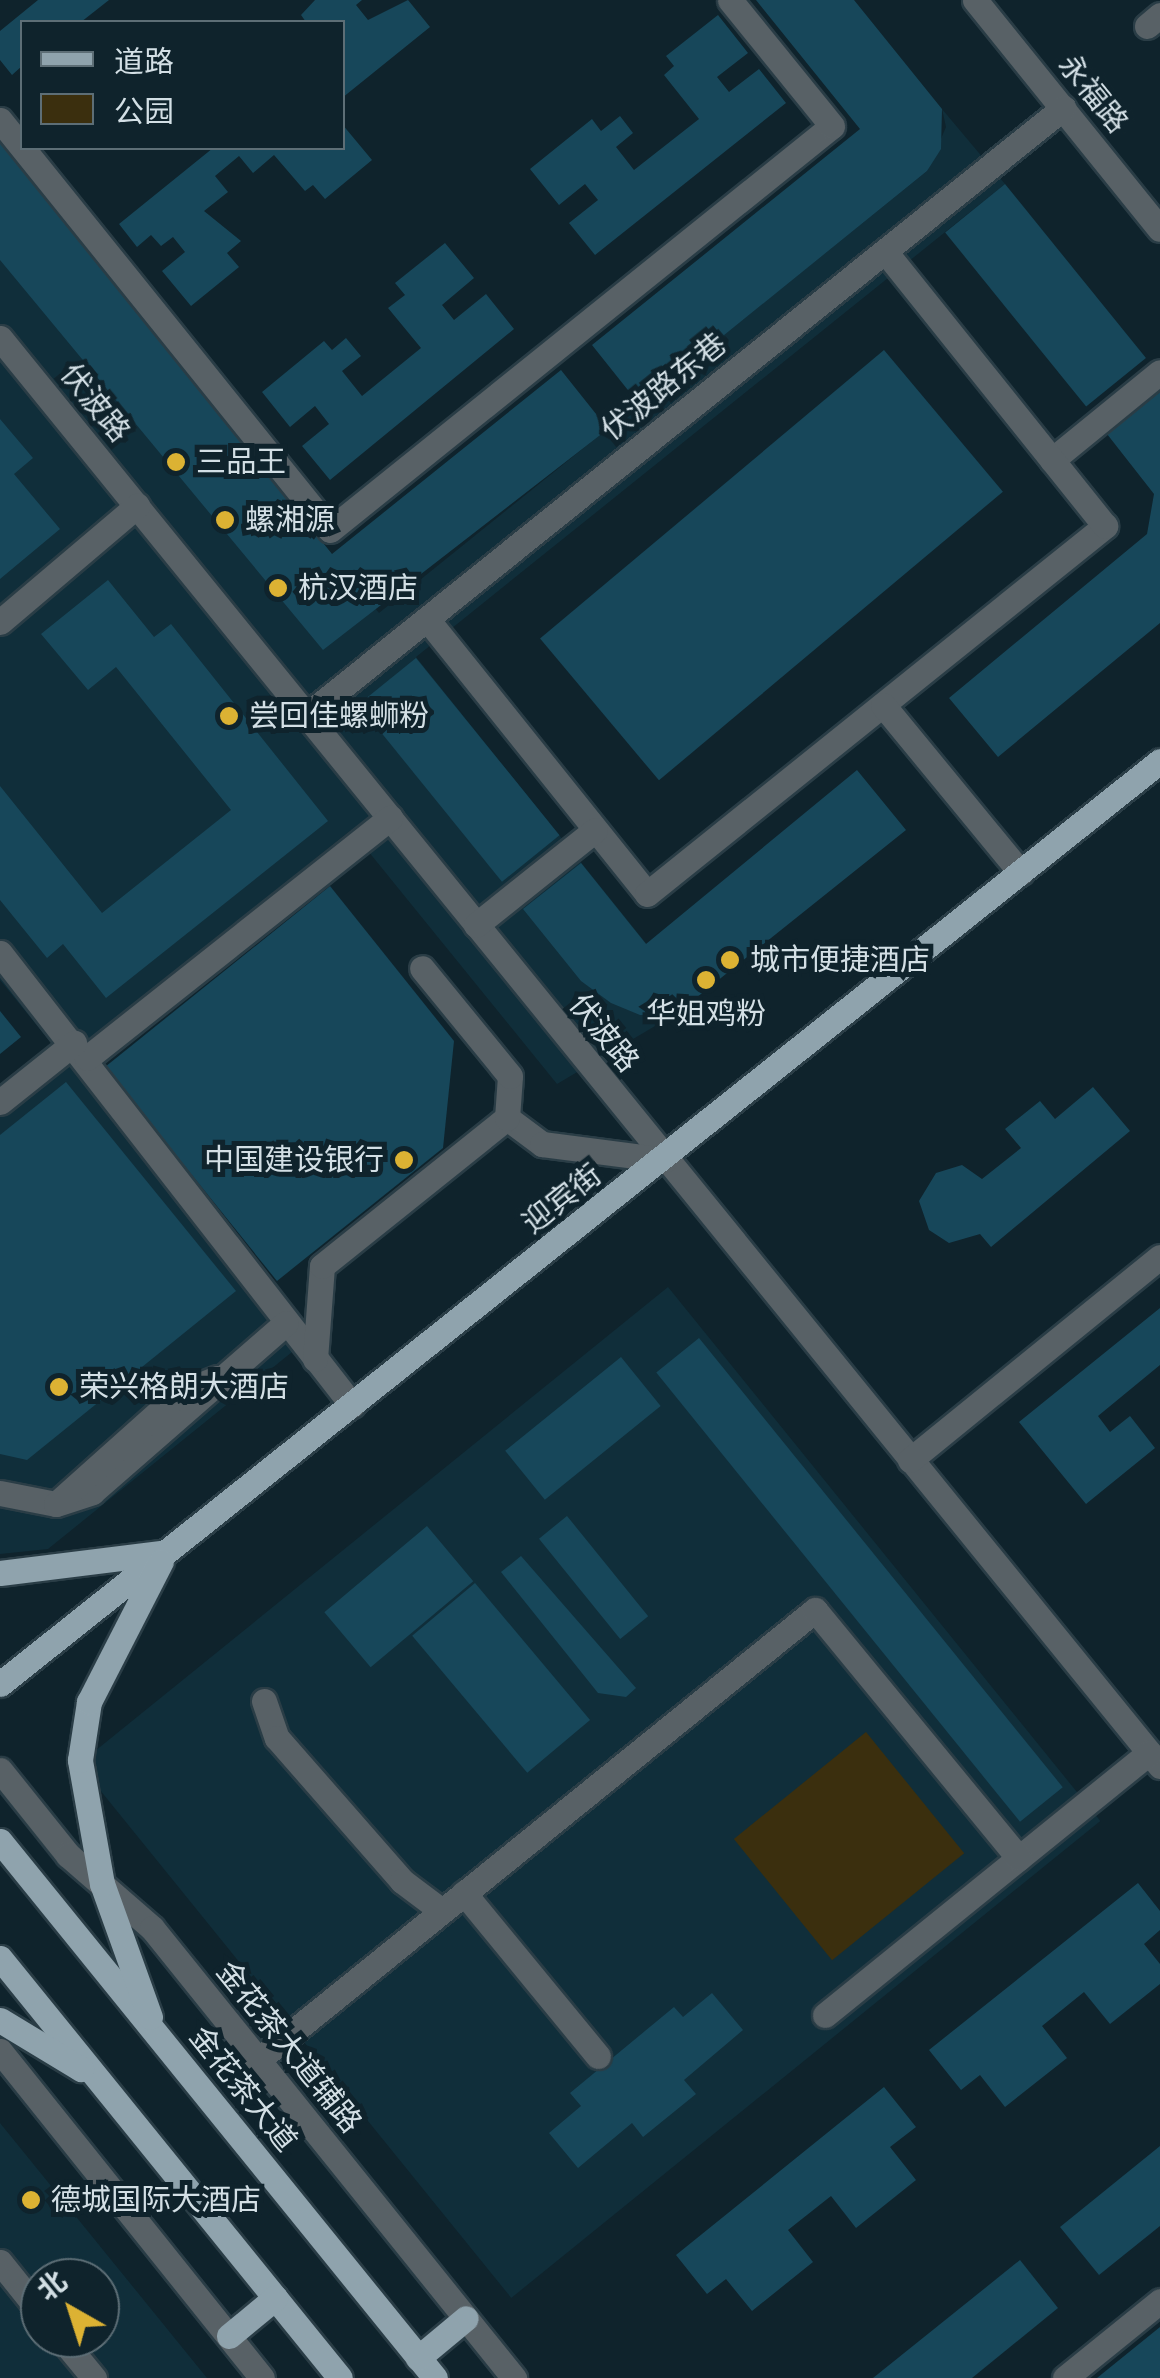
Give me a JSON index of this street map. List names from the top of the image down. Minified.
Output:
{"streets":{"main road":["迎宾街","金花茶大道"],"street":["永福路","伏波路东巷","伏波路","金花茶大道辅路"]},"crossings":[["永福路","伏波路东巷"],["伏波路东巷","伏波路"],["伏波路","迎宾街"]],"places":["三品王","螺湘源","杭汉酒店","尝回佳螺蛳粉","城市便捷酒店","华姐鸡粉","中国建设银行","荣兴格朗大酒店","德城国际大酒店"],"legend":["道路","公园"],"north":"top left"}
